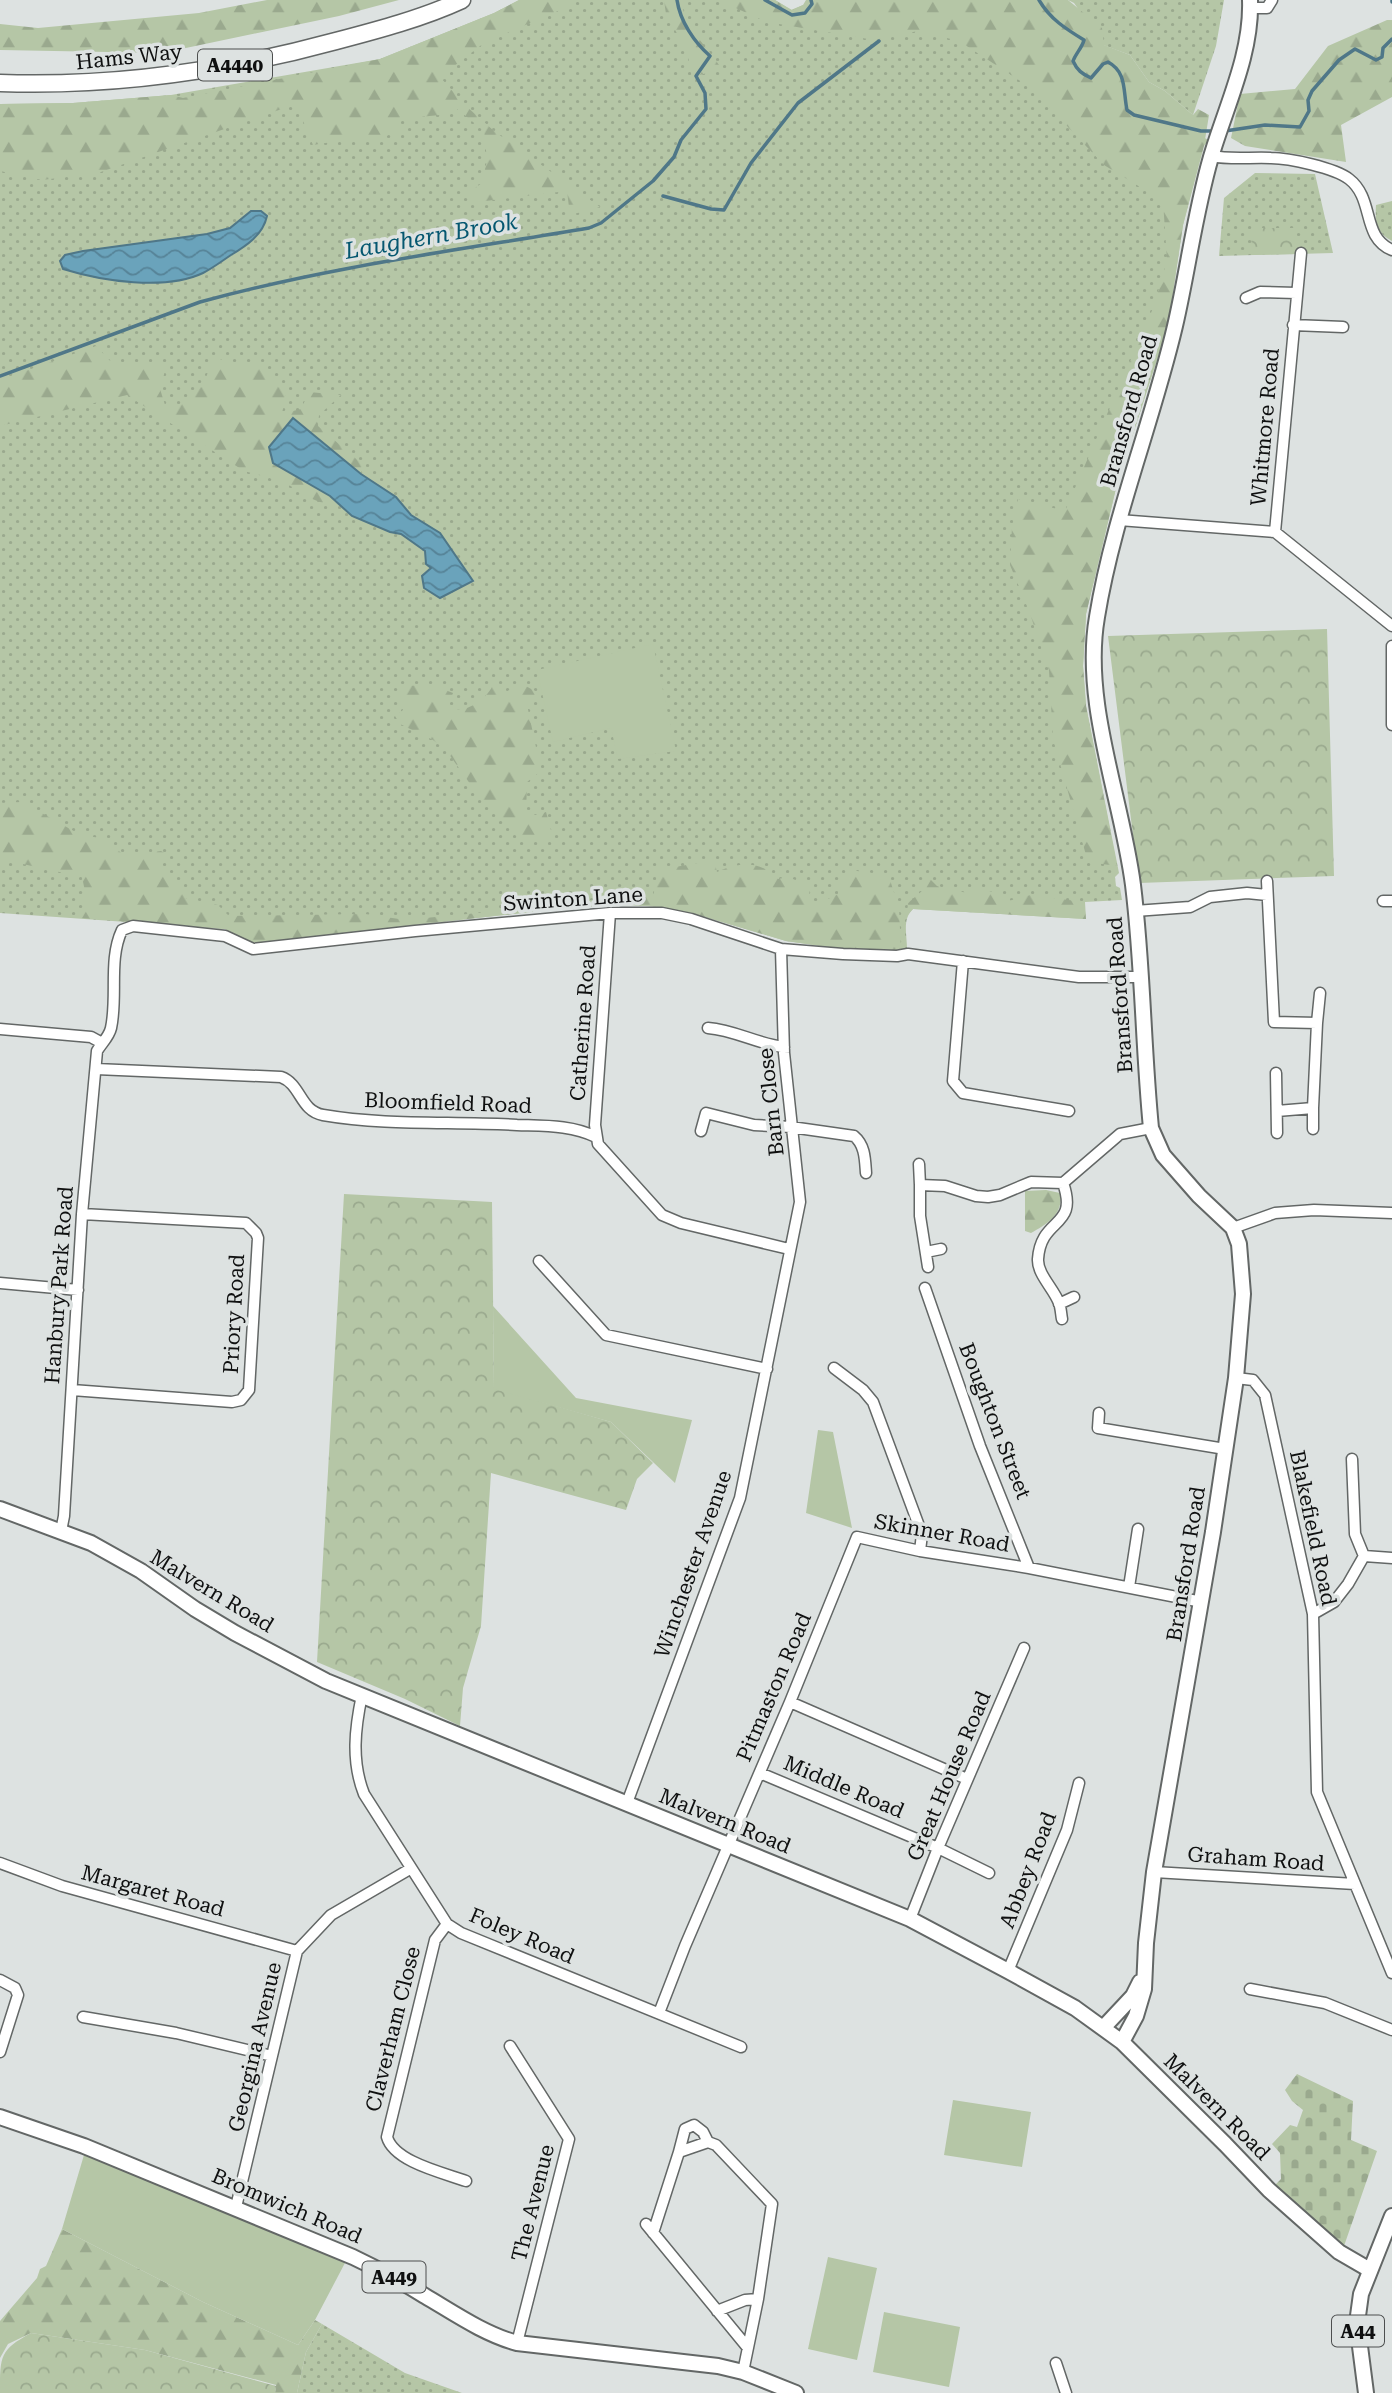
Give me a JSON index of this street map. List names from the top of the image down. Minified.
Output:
{"streets":{"highway":["Hams Way","A4440"],"main road":["Bransford Road","Malvern Road","Bromwich Road","A449","A44"],"street":["Whitmore Road","Swinton Lane","Catherine Road","Barn Close","Bloomfield Road","Hanbury Park Road","Priory Road","Boughton Street","Blakefield Road","Skinner Road","Winchester Avenue","Pitmaston Road","Great House Road","Middle Road","Graham Road","Abbey Road","Margaret Road","Foley Road","Claverham Close","Georgina Avenue","The Avenue"]},"crossings":[["Bransford Road","Swinton Lane"],["Bransford Road","Blakefield Road"],["Bransford Road","Skinner Road"],["Bransford Road","Malvern Road"],["Bransford Road","Graham Road"],["Swinton Lane","Catherine Road"],["Swinton Lane","Barn Close"],["Swinton Lane","Hanbury Park Road"],["Catherine Road","Bloomfield Road"],["Barn Close","Winchester Avenue"],["Bloomfield Road","Hanbury Park Road"],["Hanbury Park Road","Priory Road"],["Hanbury Park Road","Malvern Road"],["Boughton Street","Skinner Road"],["Blakefield Road","Graham Road"],["Skinner Road","Pitmaston Road"],["Winchester Avenue","Malvern Road"],["Malvern Road","Pitmaston Road"],["Malvern Road","Great House Road"],["Malvern Road","Abbey Road"],["Malvern Road","Foley Road"],["Malvern Road","A44"],["Pitmaston Road","Middle Road"],["Pitmaston Road","Foley Road"],["Great House Road","Middle Road"],["Margaret Road","Georgina Avenue"],["Foley Road","Claverham Close"],["Foley Road","Georgina Avenue"],["Georgina Avenue","Bromwich Road"],["The Avenue","Bromwich Road"]],"water":["Laughern Brook"]}
